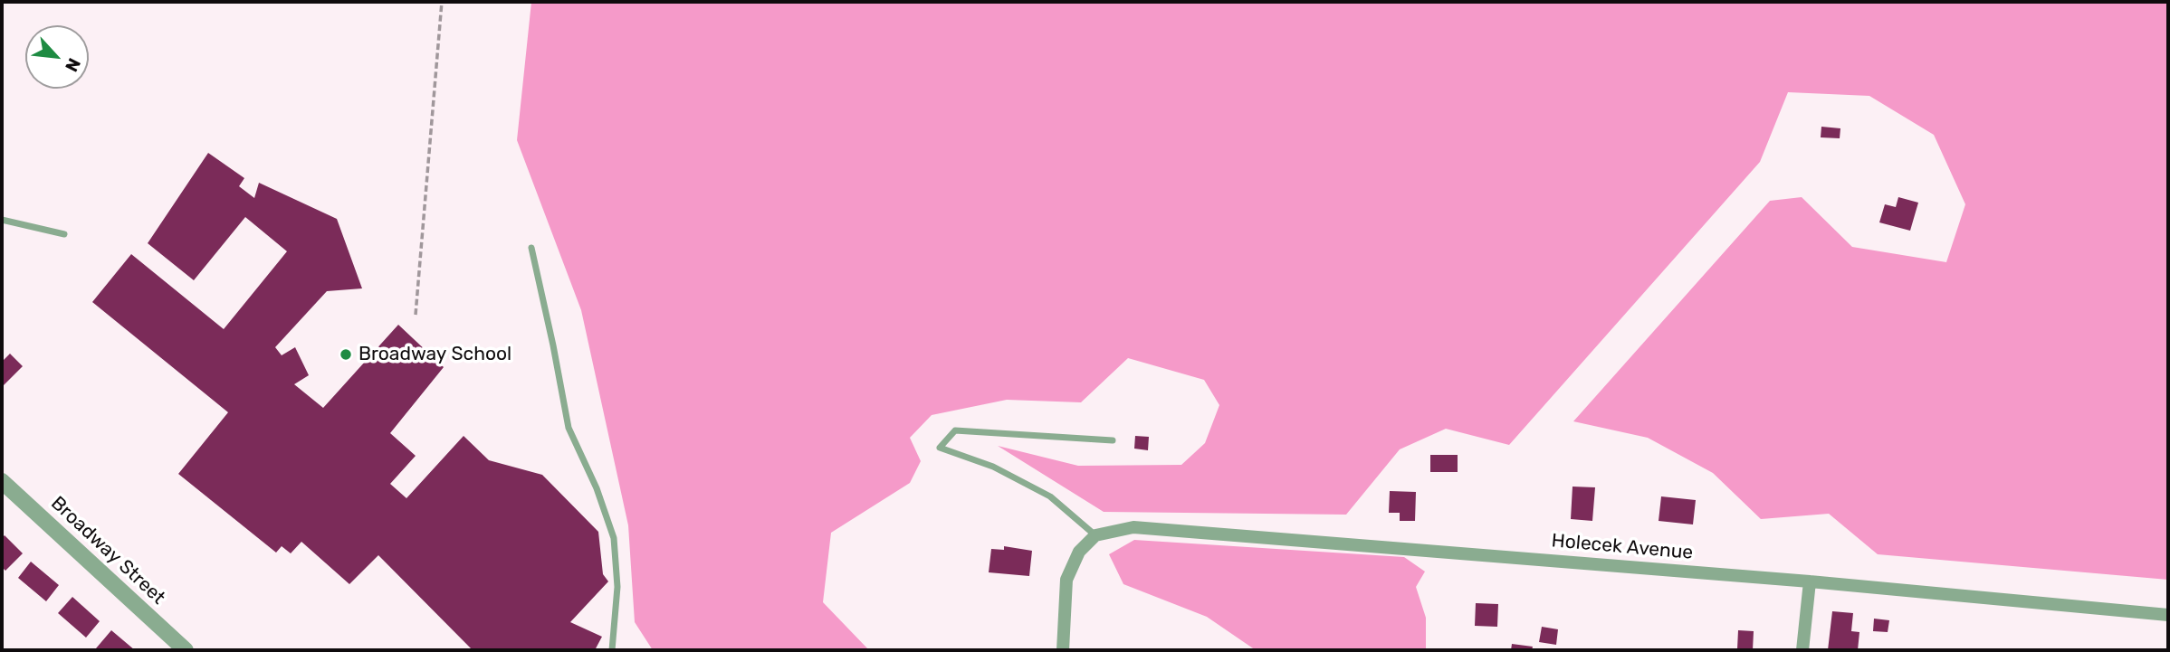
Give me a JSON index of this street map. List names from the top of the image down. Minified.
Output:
{"streets":{"street":["Holecek Avenue","Broadway Street"]},"places":["Broadway School"],"north":"bottom right"}
